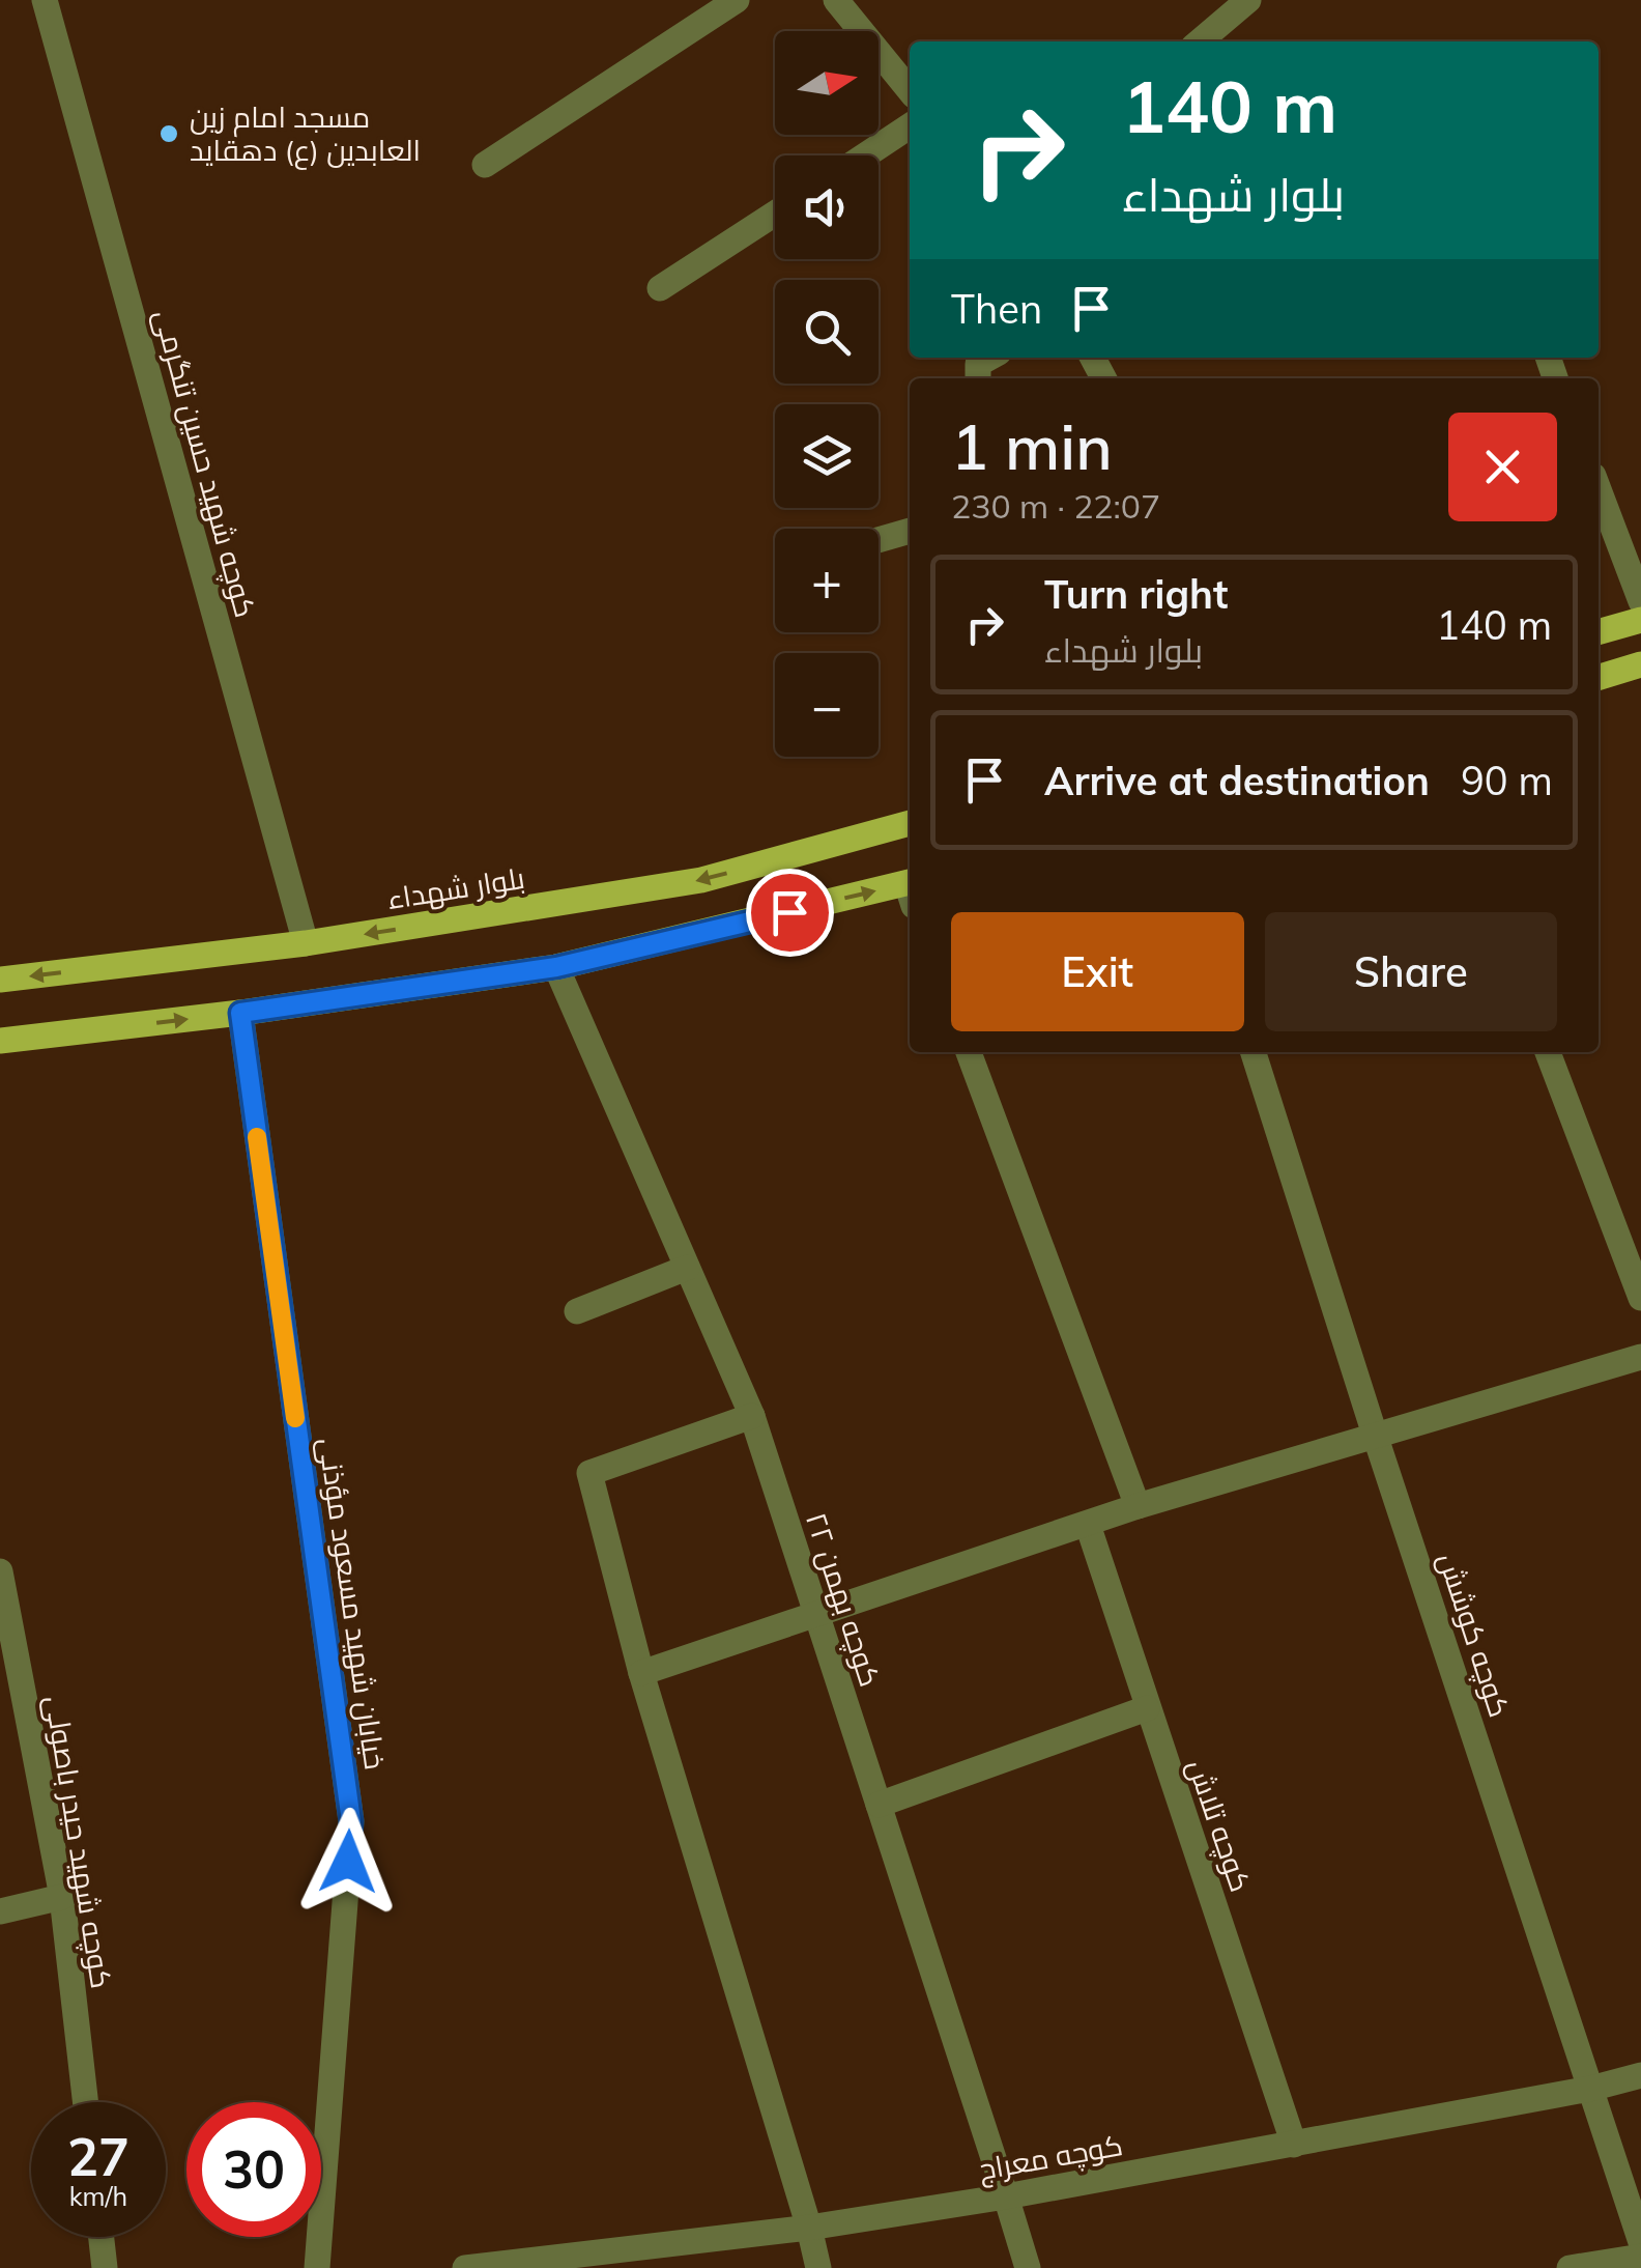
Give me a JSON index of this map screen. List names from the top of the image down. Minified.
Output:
{"streets":{"main road":["بلوار شهداء"],"street":["کوچه شهید حسین تنگرمی","کوچه بهمن ۲۲","خیابان شهید مسعود مؤذنی","کوچه کوشش","کوچه تلاش","کوچه شهید حیدر باصولی","کوچه معراج"]},"crossings":[["کوچه شهید حسین تنگرمی","بلوار شهداء"],["کوچه بهمن ۲۲","کوچه معراج"],["کوچه کوشش","کوچه معراج"],["کوچه تلاش","کوچه معراج"]],"places":["مسجد امام زین العابدین (ع) دهقاید"],"north":"right","page":{"map_buttons":["+","−"],"turn":["140 m","بلوار شهداء"],"then":"Then","heading":["1 min","230 m · 22:07"],"list":[{"name":"Turn right","note":"بلوار شهداء","value":"140 m"},{"name":"Arrive at destination","value":"90 m"}],"buttons":["Exit","Share"],"speed":"27 km/h","limit":"30"}}
